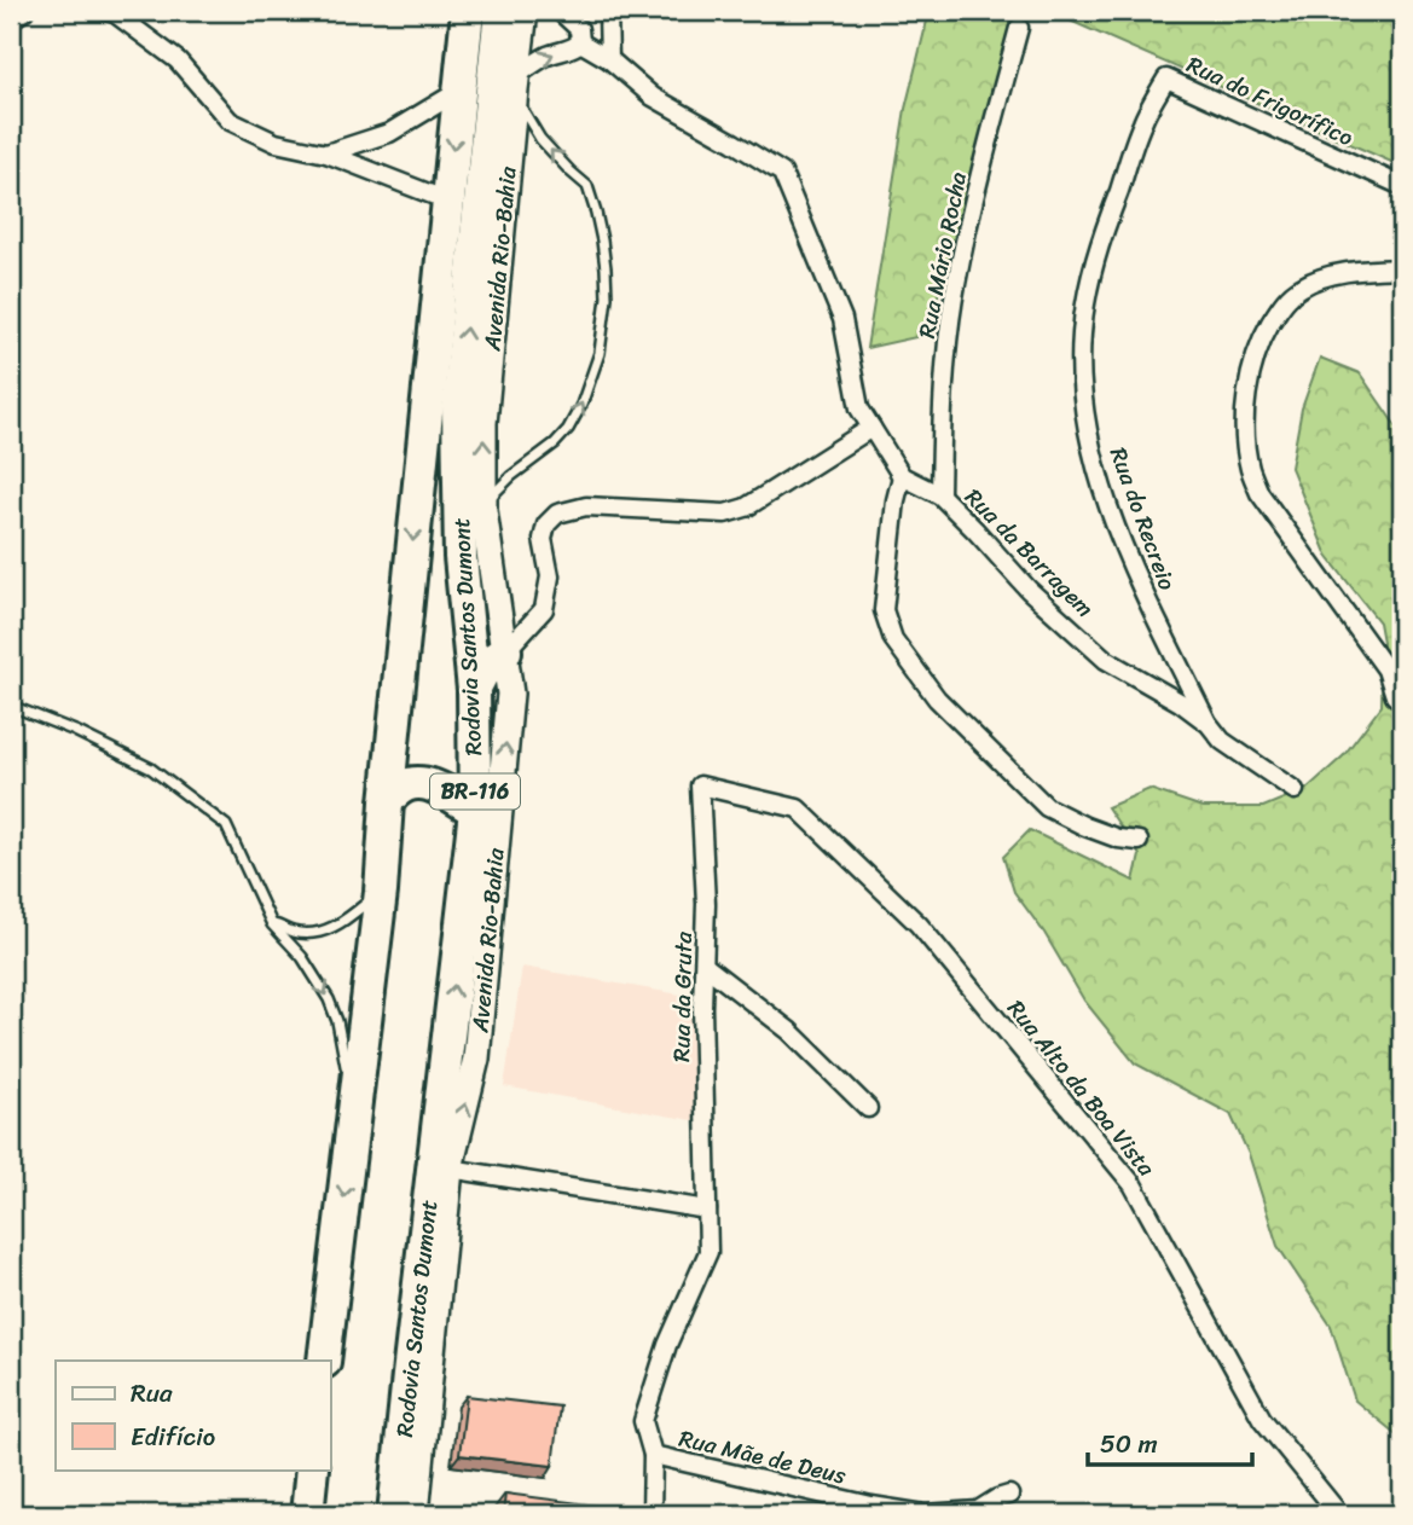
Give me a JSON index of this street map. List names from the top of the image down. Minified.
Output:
{"streets":{"highway":["Rodovia Santos Dumont","BR-116"],"street":["Rua do Frigorífico","Rua Mário Rocha","Avenida Rio-Bahia","Rua do Recreio","Rua da Barragem","Rua da Gruta","Rua Alto da Boa Vista","Rua Mãe de Deus"]},"crossings":[["Rua do Frigorífico","Rua do Recreio"],["Rua Mário Rocha","Rua da Barragem"],["Avenida Rio-Bahia","Rodovia Santos Dumont"],["Rua do Recreio","Rua da Barragem"],["Rua da Gruta","Rua Alto da Boa Vista"],["Rua da Gruta","Rua Mãe de Deus"]],"one_way":["Avenida Rio-Bahia"],"legend":["Rua","Edifício"],"scale_bar":"50 m"}
